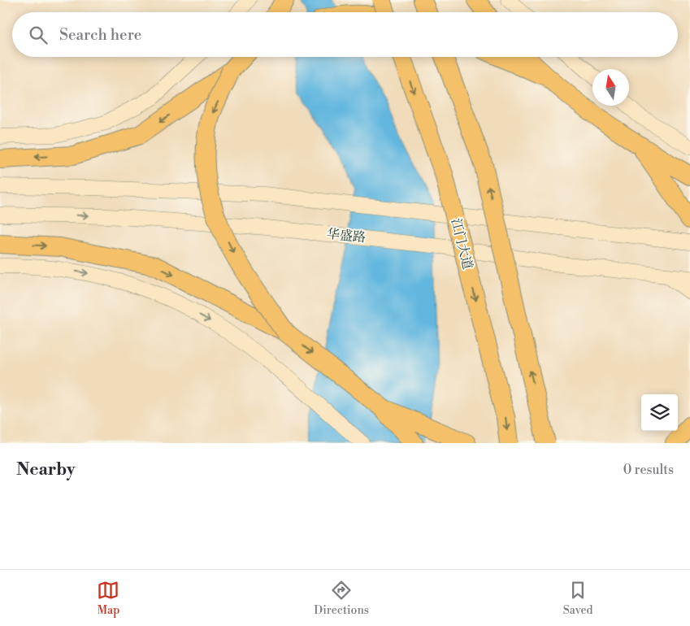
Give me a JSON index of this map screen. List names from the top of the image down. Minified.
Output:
{"streets":{"highway":["江门大道"],"main road":["华盛路"]},"north":"top","page":{"search":"Search here","heading":["Nearby","0 results"],"nav":["Map","Directions","Saved"]}}
